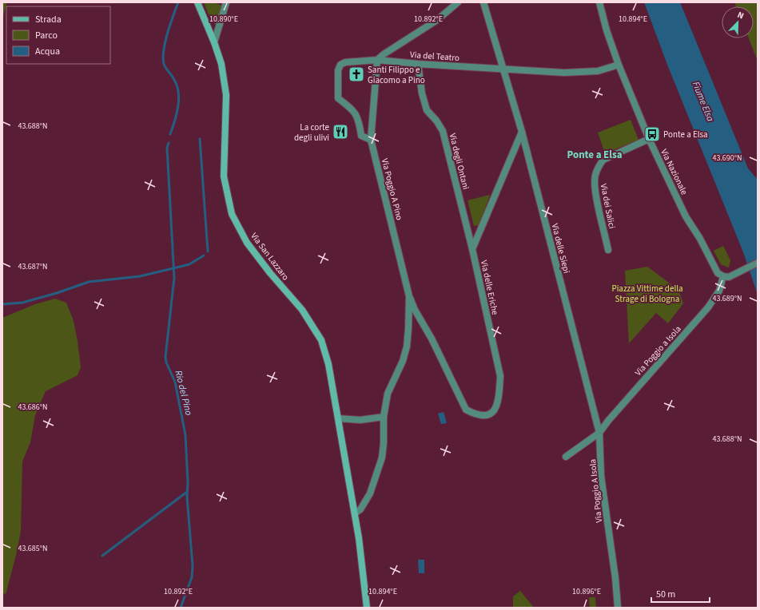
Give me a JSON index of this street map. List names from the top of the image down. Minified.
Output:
{"streets":{"street":["Via del Teatro","Via degli Ontani","Via Nazionale","Via Poggio A Pino","Via dei Salici","Via delle Siepi","Via San Lazzaro","Via delle Eriche","Via Poggio a Isola","Via Poggio A Isola"]},"crossings":[["Via del Teatro","Via degli Ontani"],["Via del Teatro","Via Nazionale"],["Via del Teatro","Via Poggio A Pino"],["Via del Teatro","Via delle Siepi"],["Via degli Ontani","Via delle Eriche"],["Via Nazionale","Via dei Salici"],["Via Nazionale","Via Poggio a Isola"],["Via Poggio A Pino","Via San Lazzaro"],["Via Poggio A Pino","Via delle Eriche"],["Via delle Siepi","Via Poggio a Isola"],["Via delle Siepi","Via Poggio A Isola"],["Via Poggio a Isola","Via Poggio A Isola"]],"districts":["Ponte a Elsa"],"water":["Fiume Elsa","Rio del Pino"],"parks":["Piazza Vittime della Strage di Bologna"],"places":{"church":["Santi Filippo e Giacomo a Pino"],"restaurant":["La corte degli ulivi"],"bus stop":["Ponte a Elsa"]},"legend":["Strada","Parco","Acqua"],"scale_bar":"50 m","north":"top right","coordinates":["10.890°E","10.892°E","10.894°E","43.688°N","43.690°N","43.687°N","43.689°N","43.686°N","43.685°N","10.896°E"]}
